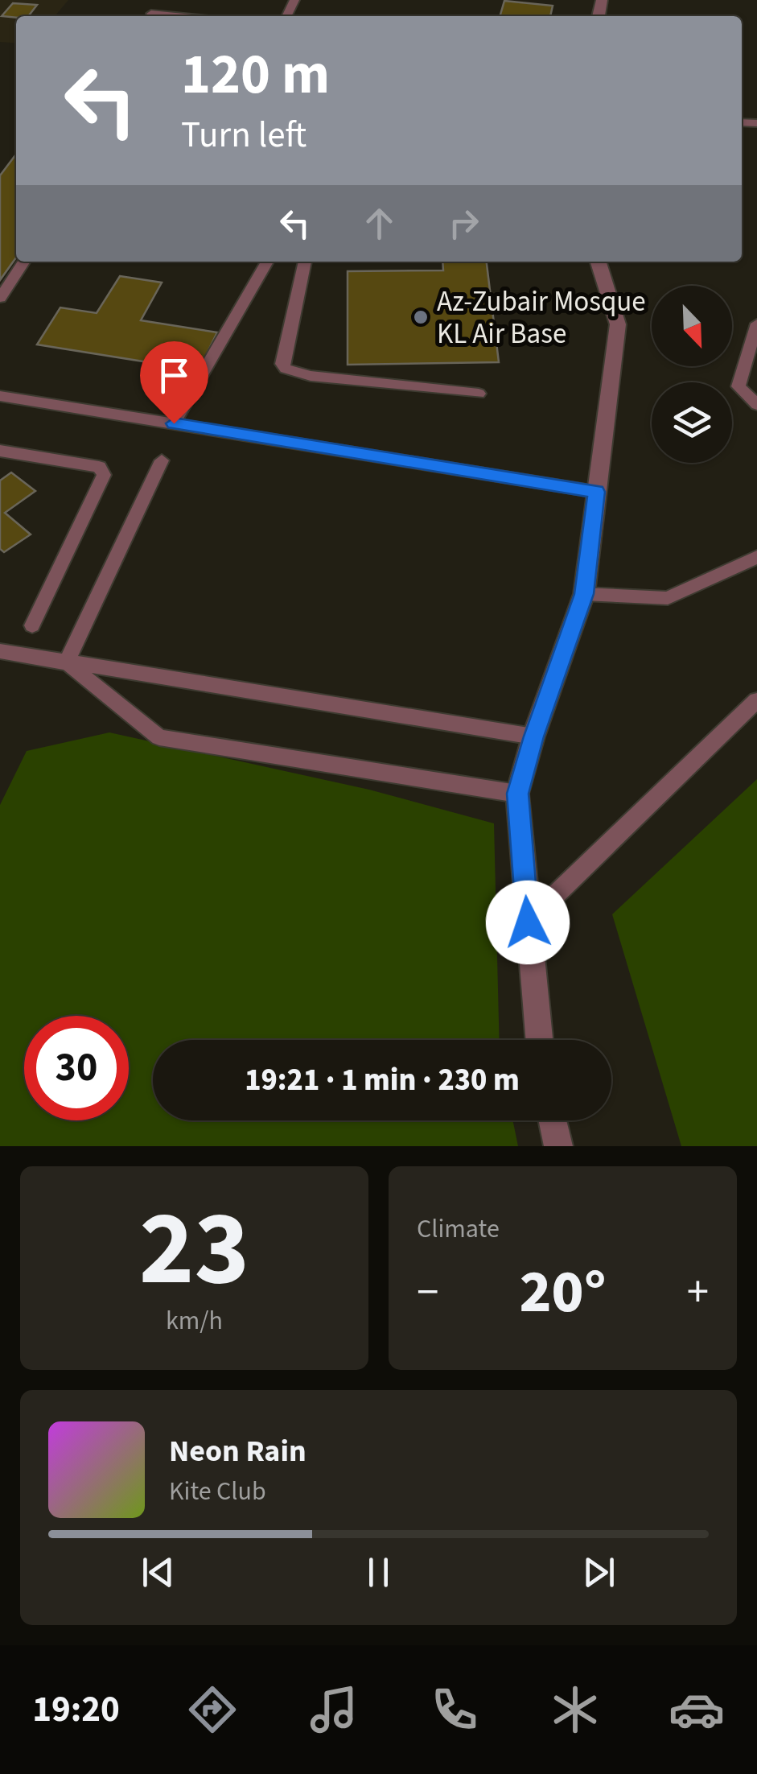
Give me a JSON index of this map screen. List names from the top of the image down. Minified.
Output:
{"places":["Az-Zubair Mosque KL Air Base"],"north":"bottom right","page":{"turn":["120 m","Turn left"],"limit":"30","trip":"19:21 · 1 min · 230 m","tile":[["23","km/h"],"Climate"],"heat":["−","20°","+"],"song":["Neon Rain","Kite Club"],"tabs":"19:20"}}
